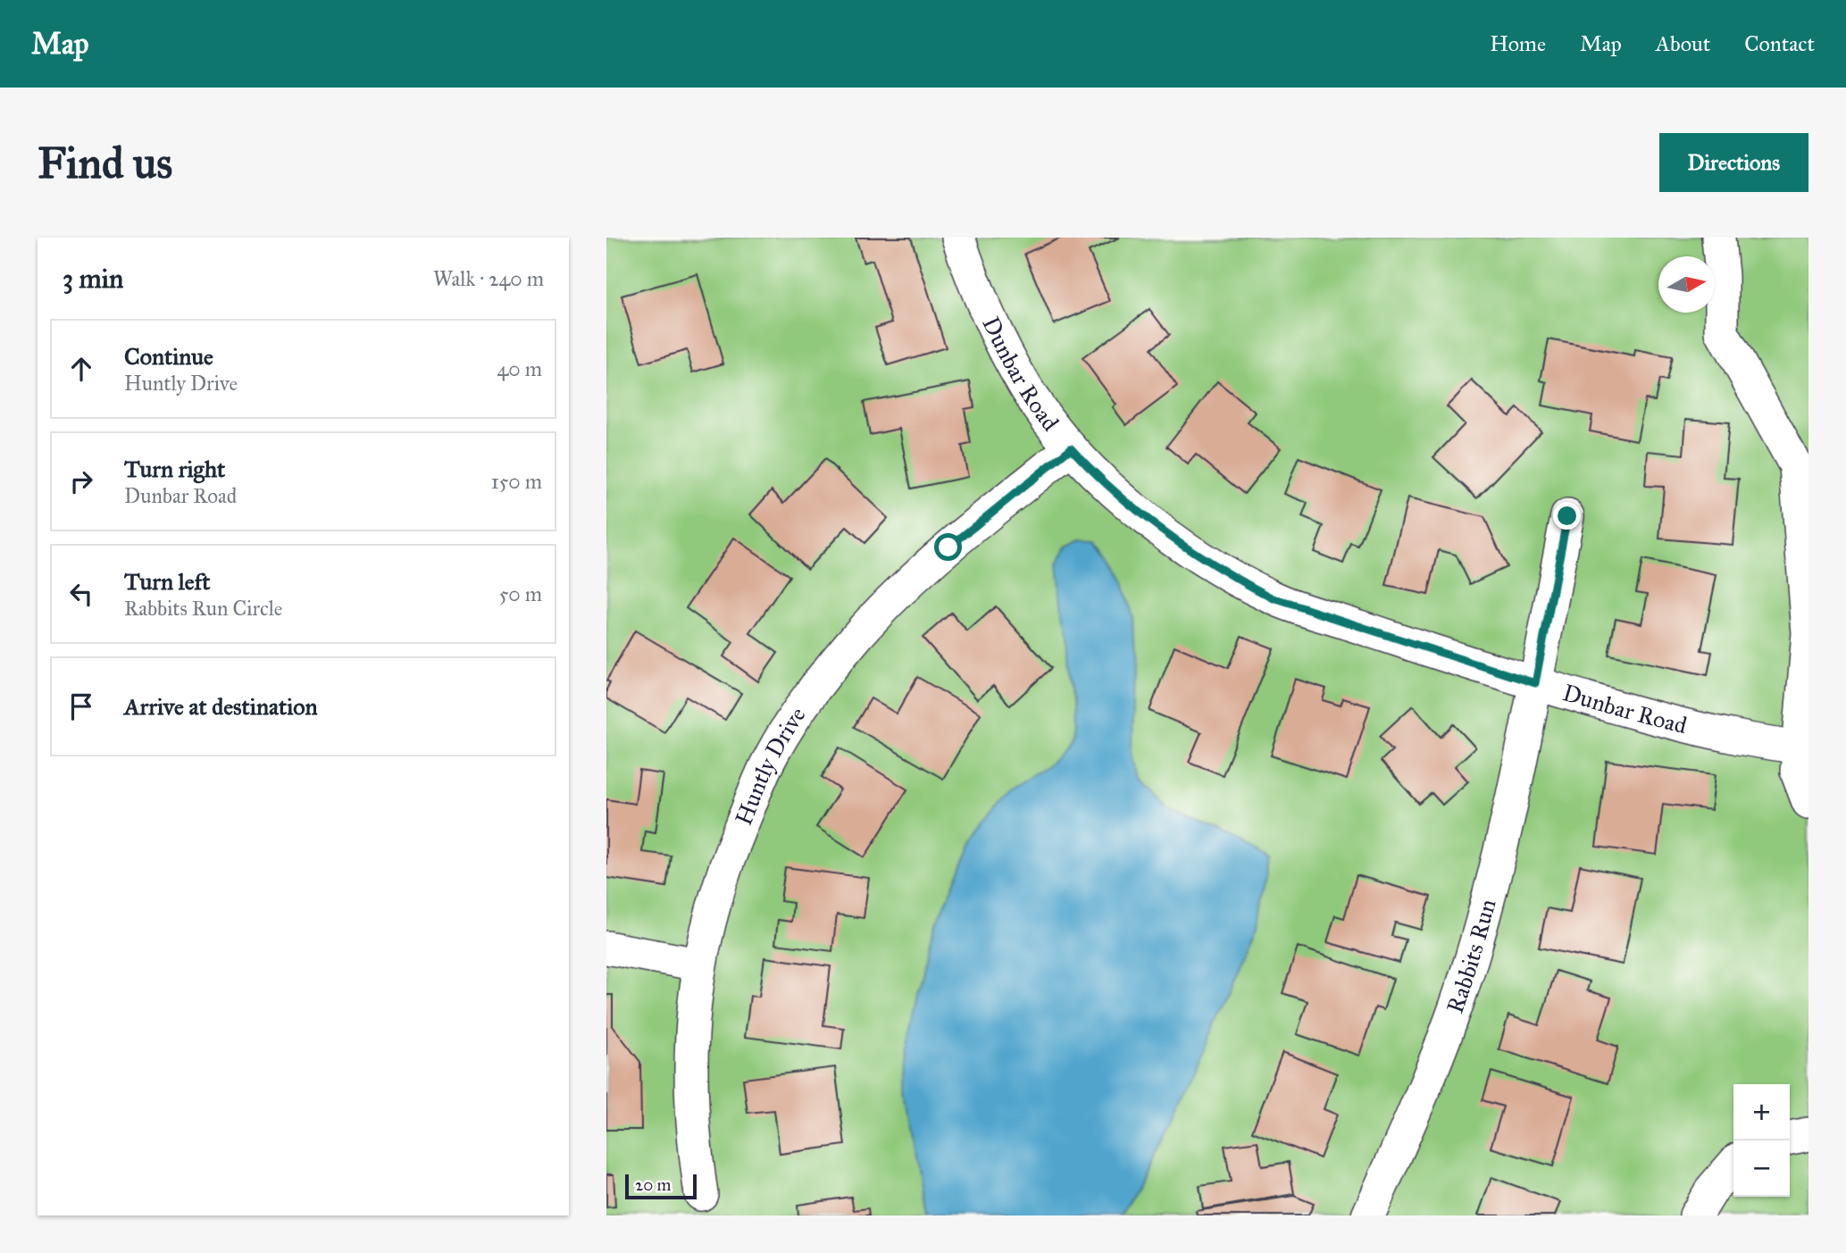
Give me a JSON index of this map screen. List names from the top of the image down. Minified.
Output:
{"streets":{"street":["Dunbar Road","Huntly Drive","Rabbits Run"]},"crossings":[["Dunbar Road","Huntly Drive"],["Dunbar Road","Rabbits Run"]],"scale_bar":"20 m","north":"right","page":{"header":"Map","nav":["Home","Map","About","Contact"],"buttons":"Directions","title":"Find us","heading":["3 min","Walk · 240 m"],"list":[["Continue","Huntly Drive","40 m"],["Turn right","Dunbar Road","150 m"],["Turn left","Rabbits Run Circle","50 m"],"Arrive at destination"],"map_buttons":["+","−"],"scale":"20 m"}}
